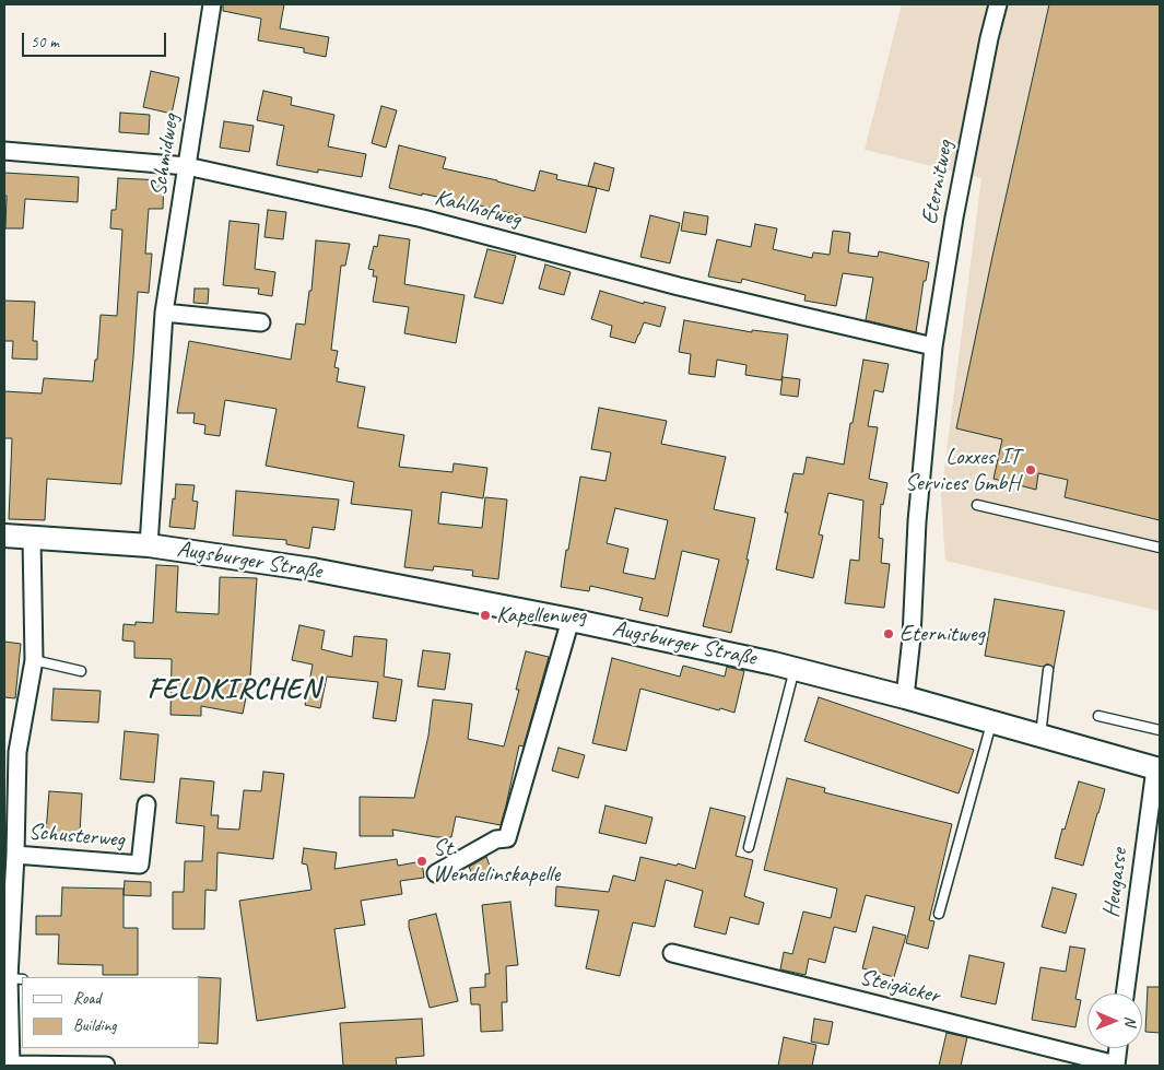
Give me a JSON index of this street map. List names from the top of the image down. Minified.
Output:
{"streets":{"main road":["Augsburger Straße"],"street":["Schmidweg","Eternitweg","Kahlhofweg","Schusterweg","Heugasse","Steigäcker"]},"crossings":[["Schmidweg","Kahlhofweg"],["Schmidweg","Augsburger Straße"],["Eternitweg","Kahlhofweg"],["Eternitweg","Augsburger Straße"],["Augsburger Straße","Schusterweg"],["Augsburger Straße","Heugasse"]],"districts":["FELDKIRCHEN"],"places":["Loxxes IT Services GmbH","Kapellenweg","Eternitweg","St. Wendelinskapelle"],"legend":["Road","Building"],"scale_bar":"50 m","north":"right"}
